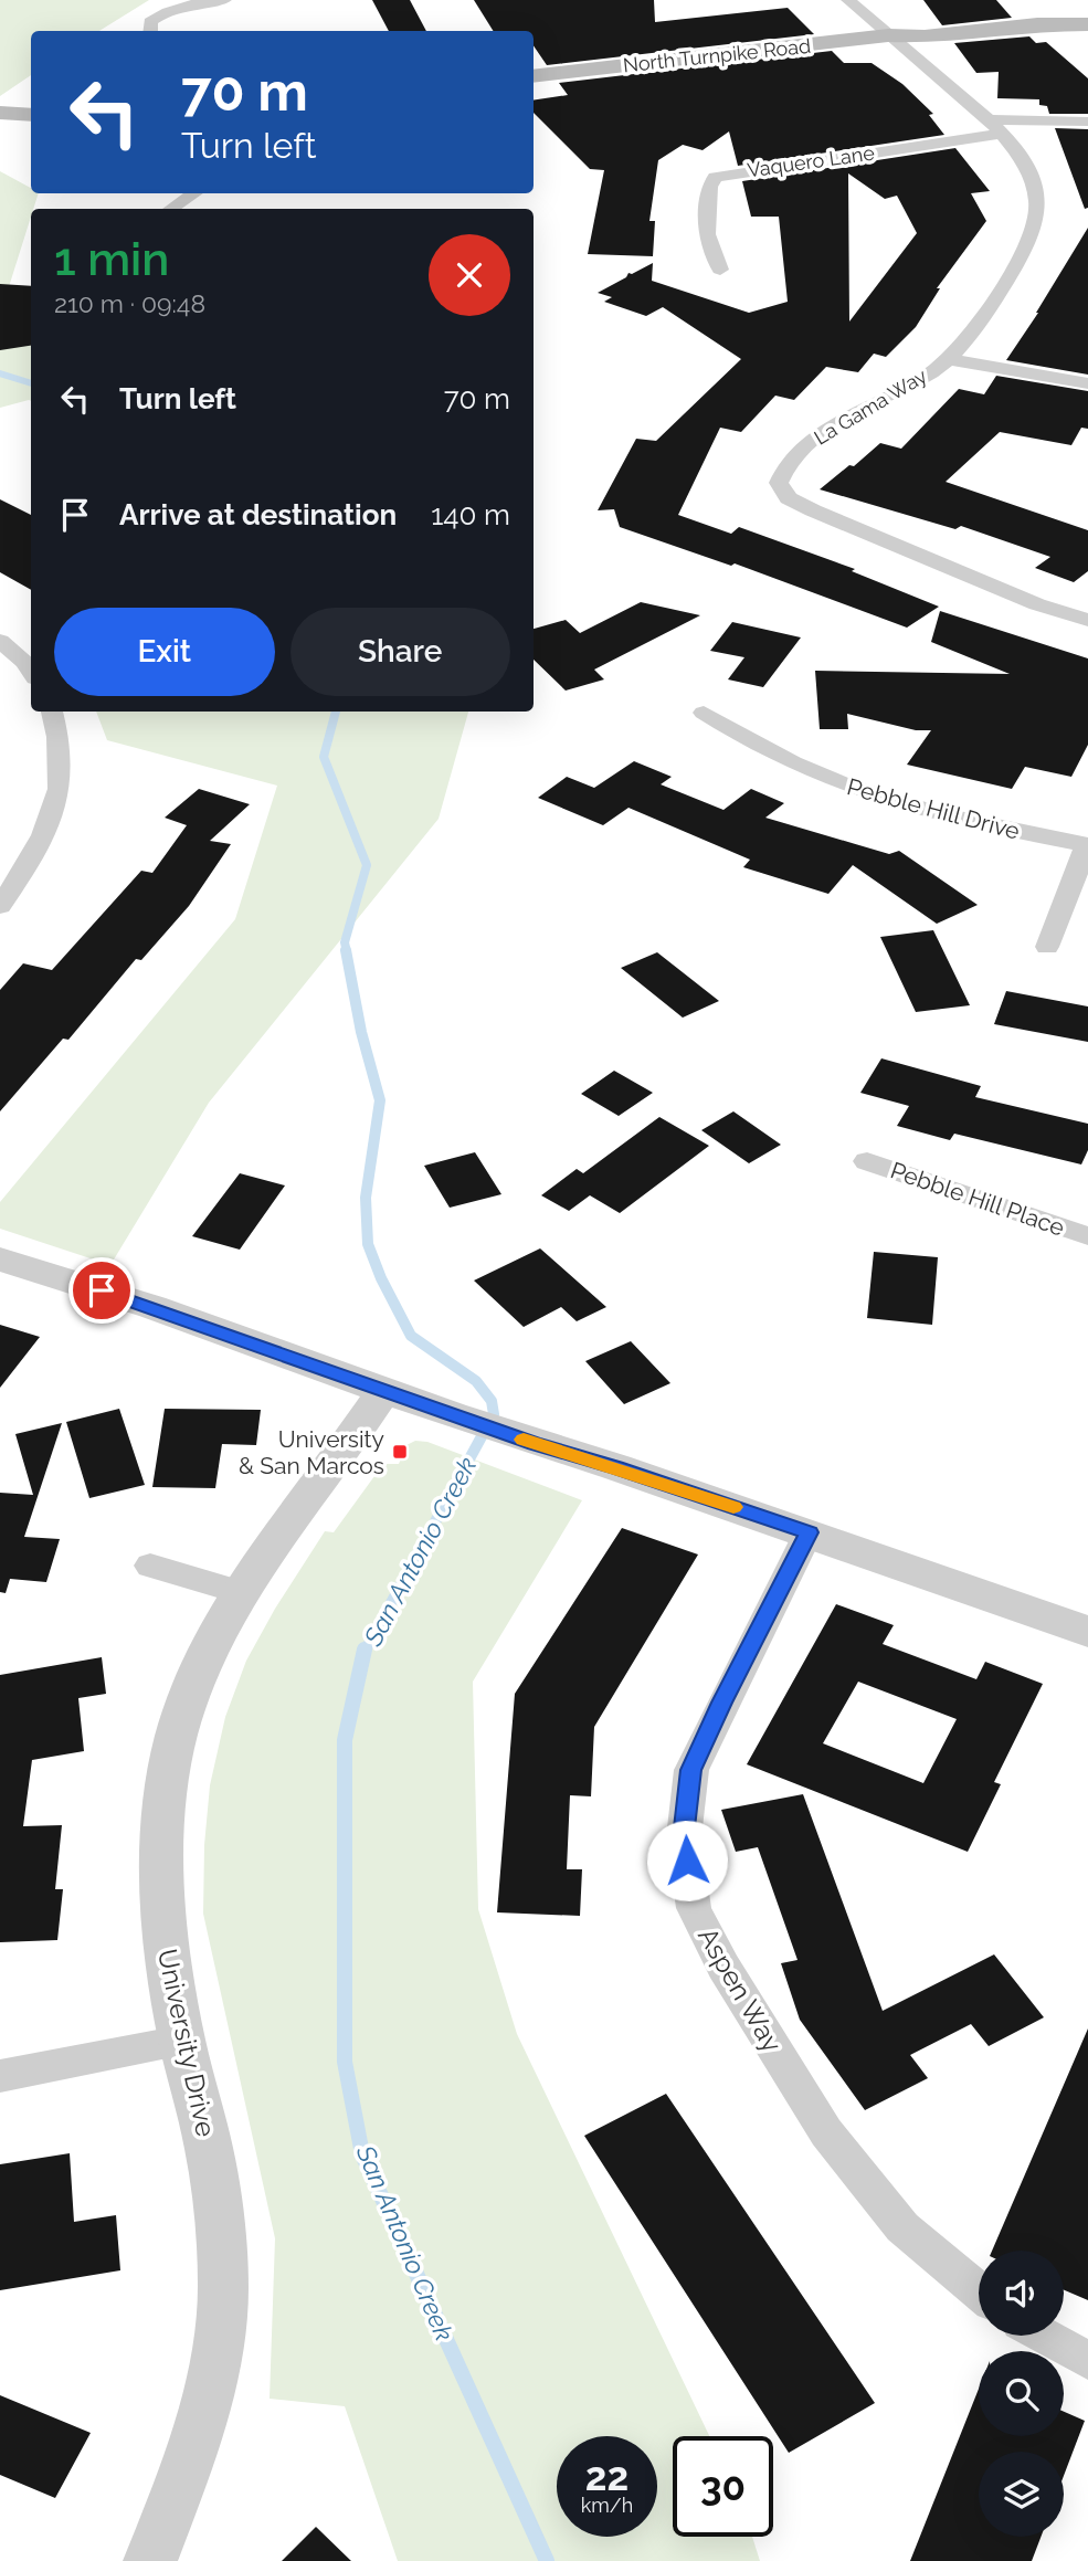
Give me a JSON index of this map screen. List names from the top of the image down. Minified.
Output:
{"streets":{"main road":["North Turnpike Road"],"street":["Vaquero Lane","La Gama Way","Pebble Hill Drive","Pebble Hill Place","Aspen Way","University Drive"]},"crossings":[["North Turnpike Road","La Gama Way"],["Vaquero Lane","La Gama Way"]],"water":["San Antonio Creek"],"places":{"transit":["University & San Marcos"]},"page":{"turn":["70 m","Turn left"],"heading":["1 min","210 m · 09:48"],"list":[{"name":"Turn left","value":"70 m"},{"name":"Arrive at destination","value":"140 m"}],"buttons":["Exit","Share"],"speed":"22 km/h","limit":"30"}}
